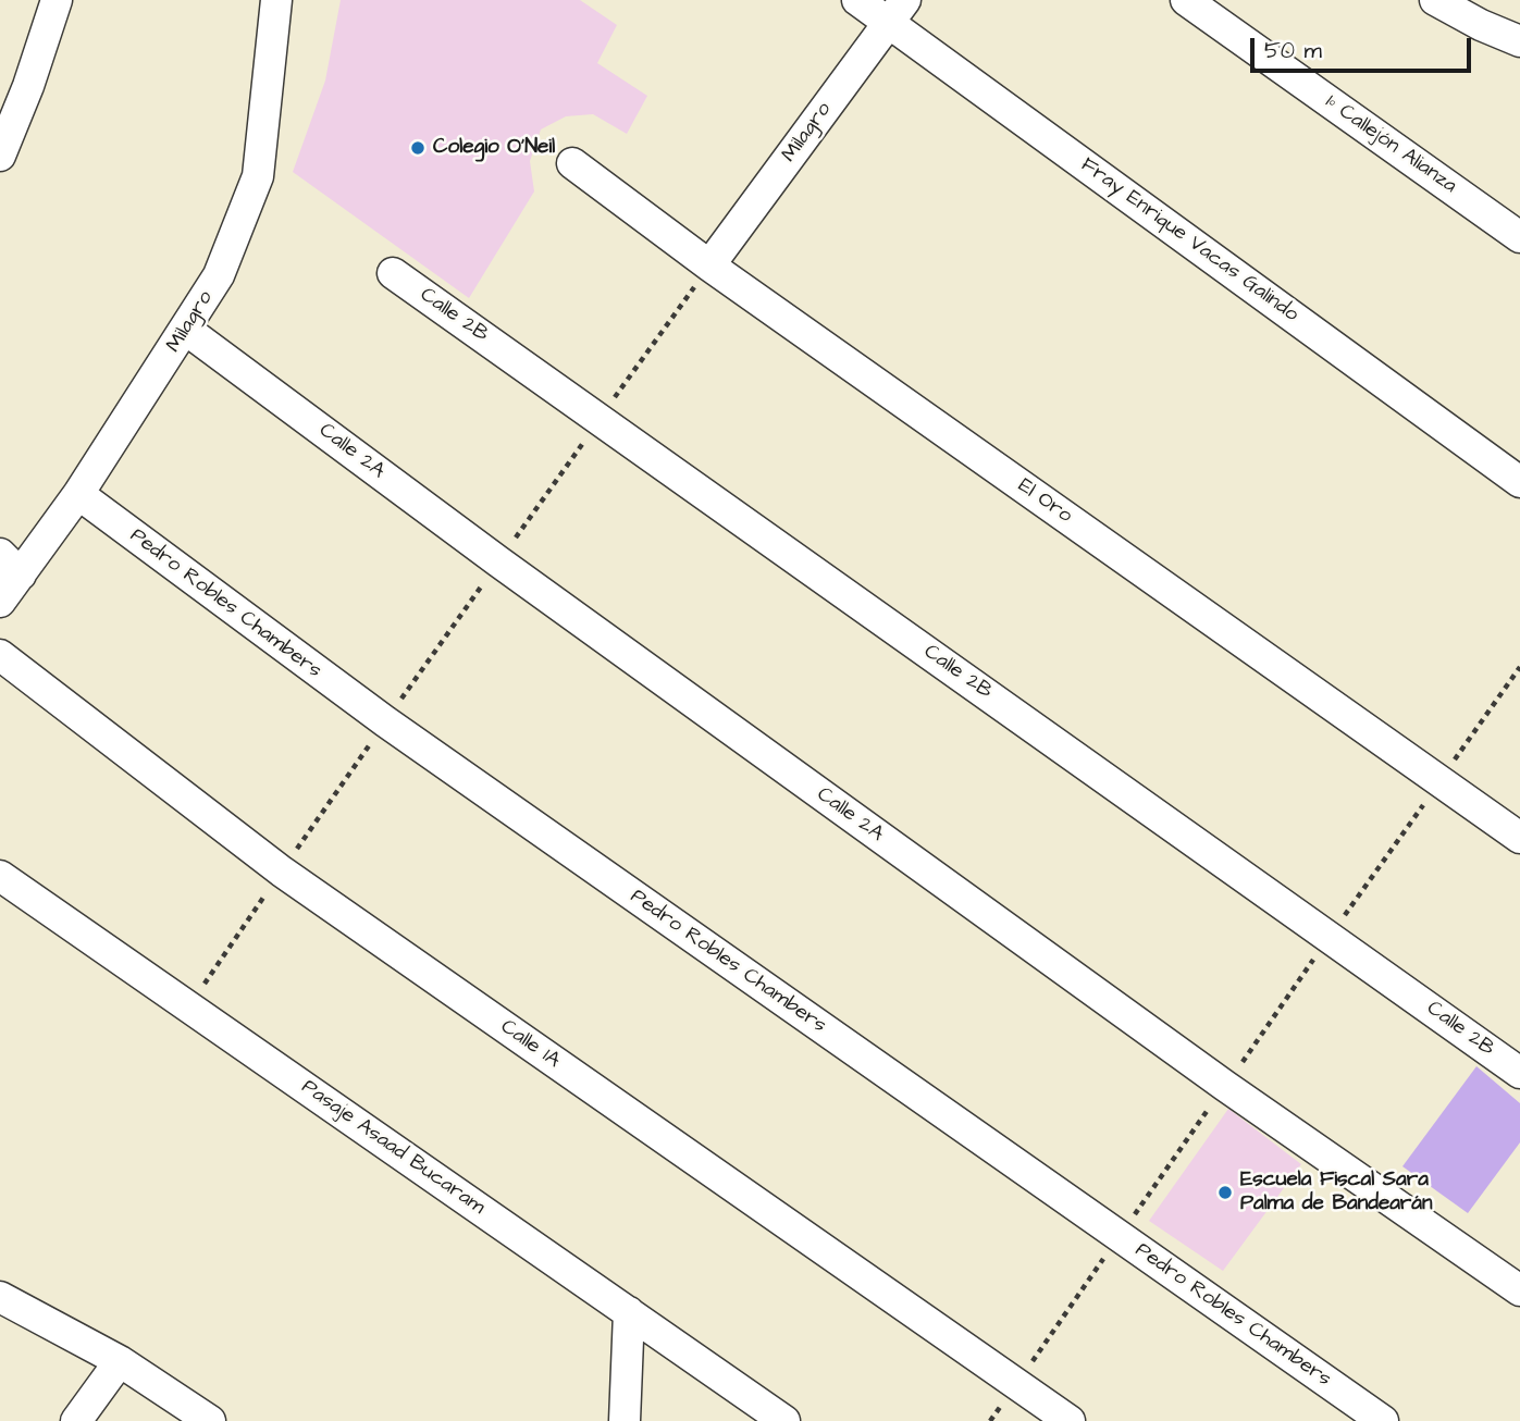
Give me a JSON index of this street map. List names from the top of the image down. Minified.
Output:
{"streets":{"street":["Milagro","1º Callejón Alianza","Fray Enrique Vacas Galindo","Calle 2B","Calle 2A","El Oro","Pedro Robles Chambers","Calle 1A","Pasaje Asaad Bucaram"]},"crossings":[["Milagro","Fray Enrique Vacas Galindo"],["Milagro","Calle 2A"],["Milagro","El Oro"],["Milagro","Pedro Robles Chambers"]],"places":["Colegio O'Neil","Escuela Fiscal Sara Palma de Bandearán"],"scale_bar":"50 m"}
